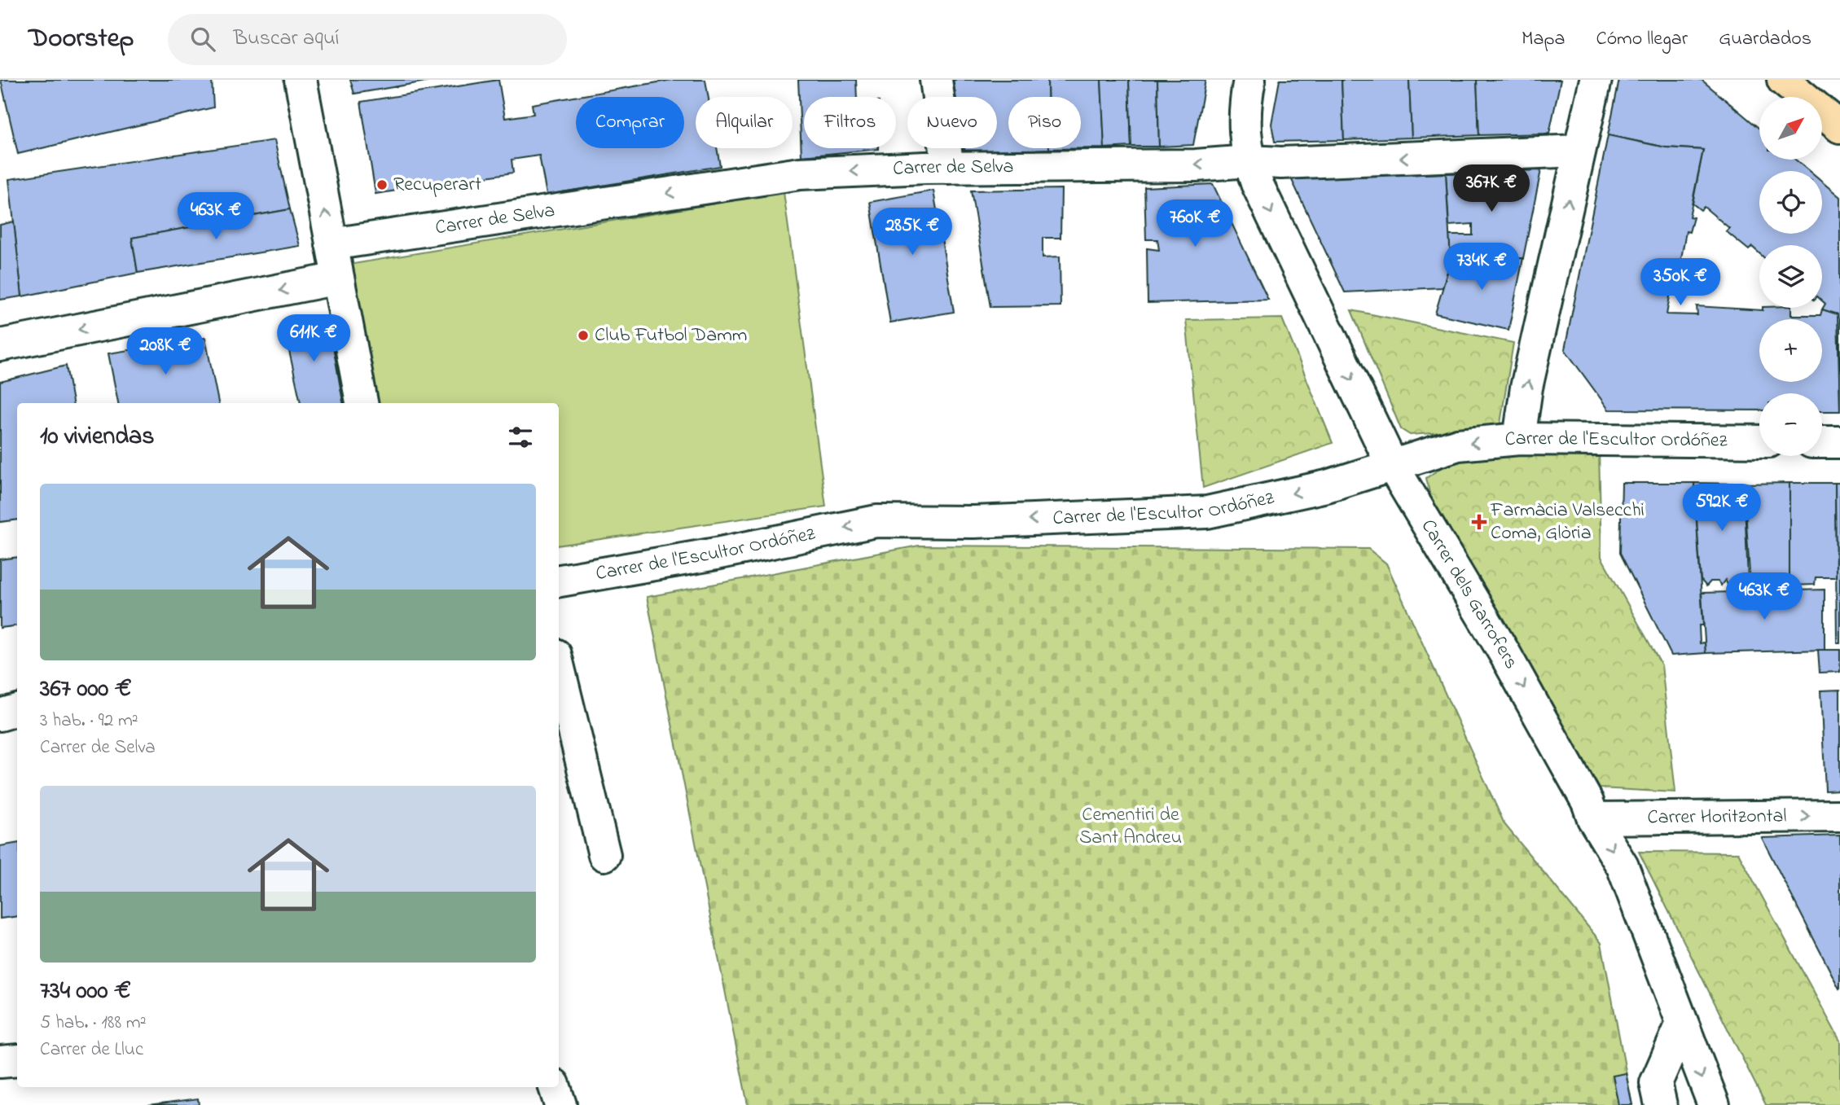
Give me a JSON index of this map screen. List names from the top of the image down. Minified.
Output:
{"streets":{"street":["Carrer de Selva","Carrer de l'Escultor Ordóñez","Carrer dels Garrofers","Carrer Horitzontal"]},"crossings":[["Carrer de Selva","Carrer dels Garrofers"],["Carrer de l'Escultor Ordóñez","Carrer dels Garrofers"],["Carrer dels Garrofers","Carrer Horitzontal"]],"one_way":["Carrer de Selva","Carrer de l'Escultor Ordóñez","Carrer dels Garrofers","Carrer Horitzontal"],"parks":["Cementiri de Sant Andreu"],"places":{"other":["Recuperart","Club Futbol Damm"],"health":["Farmàcia Valsecchi Coma, Glòria"]},"north":"top right","page":{"header":"Doorstep","search":"Buscar aquí","nav":["Mapa","Cómo llegar","Guardados"],"map_buttons":["+","−"],"chip":["Comprar","Alquilar","Filtros","Nuevo","Piso"],"price":["367K €","463K €","760K €","285K €","734K €","350K €","611K €","208K €","592K €","463K €"],"heading":"10 viviendas","list":[{"name":"367 000 €","note":"3 hab. · 92 m² · Carrer de Selva"},{"name":"734 000 €","note":"5 hab. · 188 m² · Carrer de Lluc"}]}}
